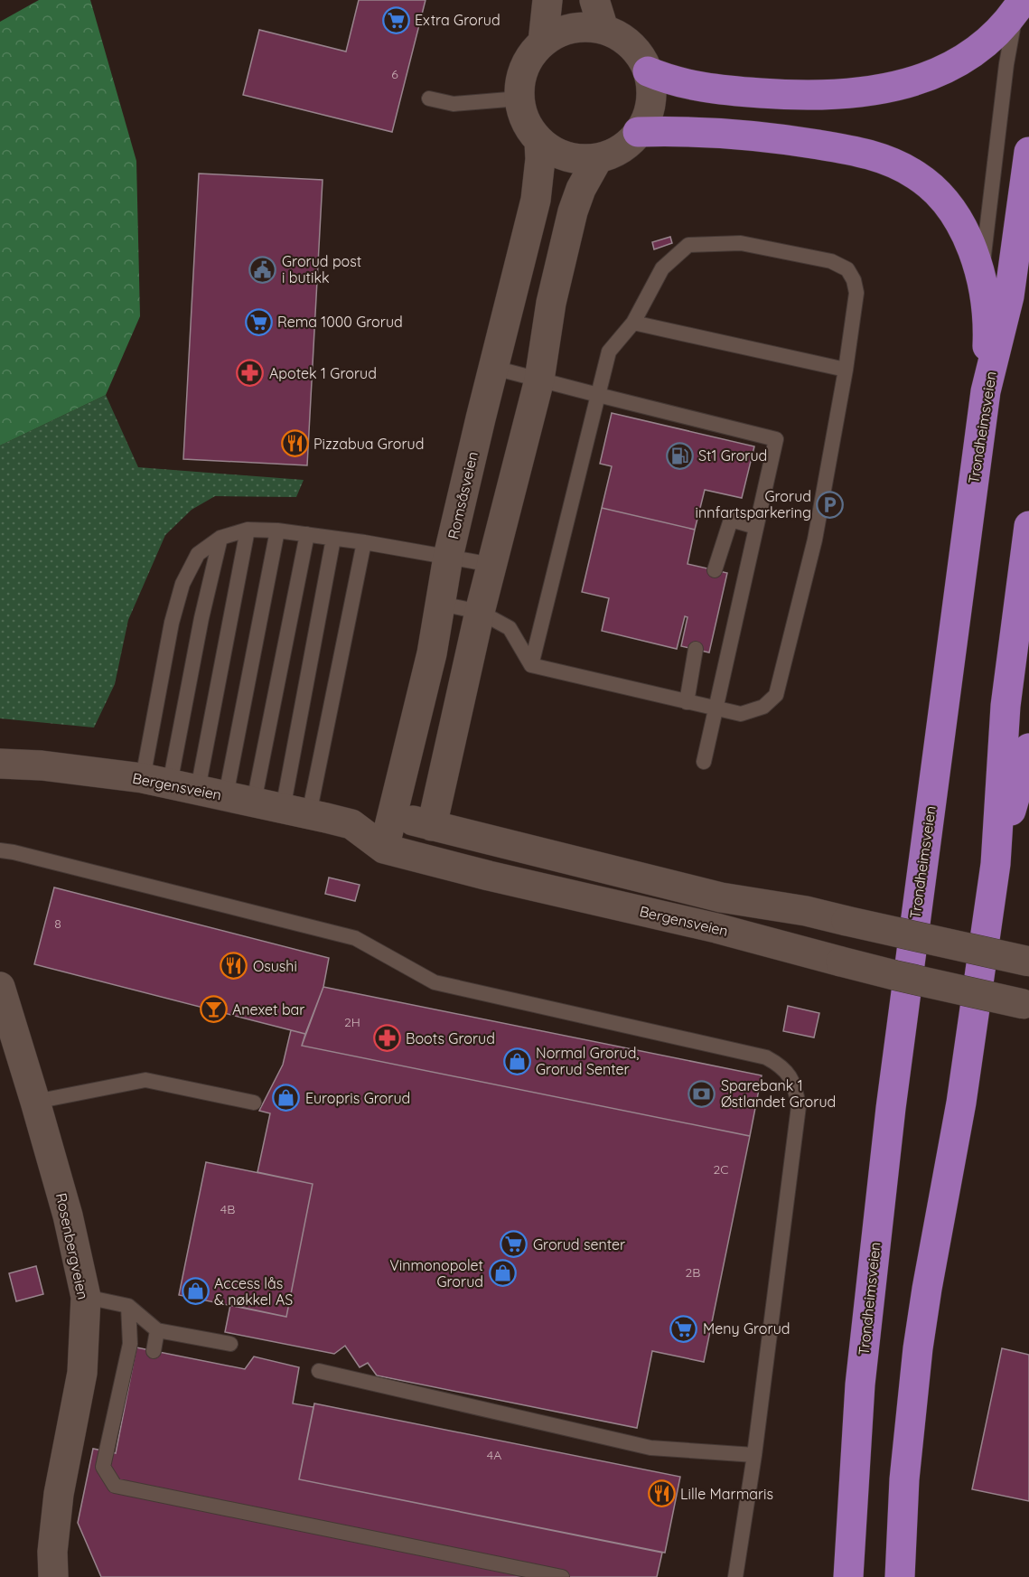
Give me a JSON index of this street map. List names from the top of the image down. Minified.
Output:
{"streets":{"highway":["Trondheimsveien"],"street":["Romsåsveien","Bergensveien","Rosenbergveien"]},"crossings":[["Romsåsveien","Bergensveien"]],"places":{"supermarket":["Extra Grorud","Rema 1000 Grorud","Grorud senter","Meny Grorud"],"public building":["Grorud post i butikk"],"pharmacy":["Apotek 1 Grorud","Boots Grorud"],"restaurant":["Pizzabua Grorud","Osushi","Lille Marmaris"],"fuel station":["St1 Grorud"],"parking":["Grorud innfartsparkering"],"bar":["Anexet bar"],"shop":["Normal Grorud, Grorud Senter","Europris Grorud","Vinmonopolet Grorud","Access lås & nøkkel AS"],"bank":["Sparebank 1 Østlandet Grorud"]},"house_numbers":["6","8","2H","2C","4B","2B","4A"]}
